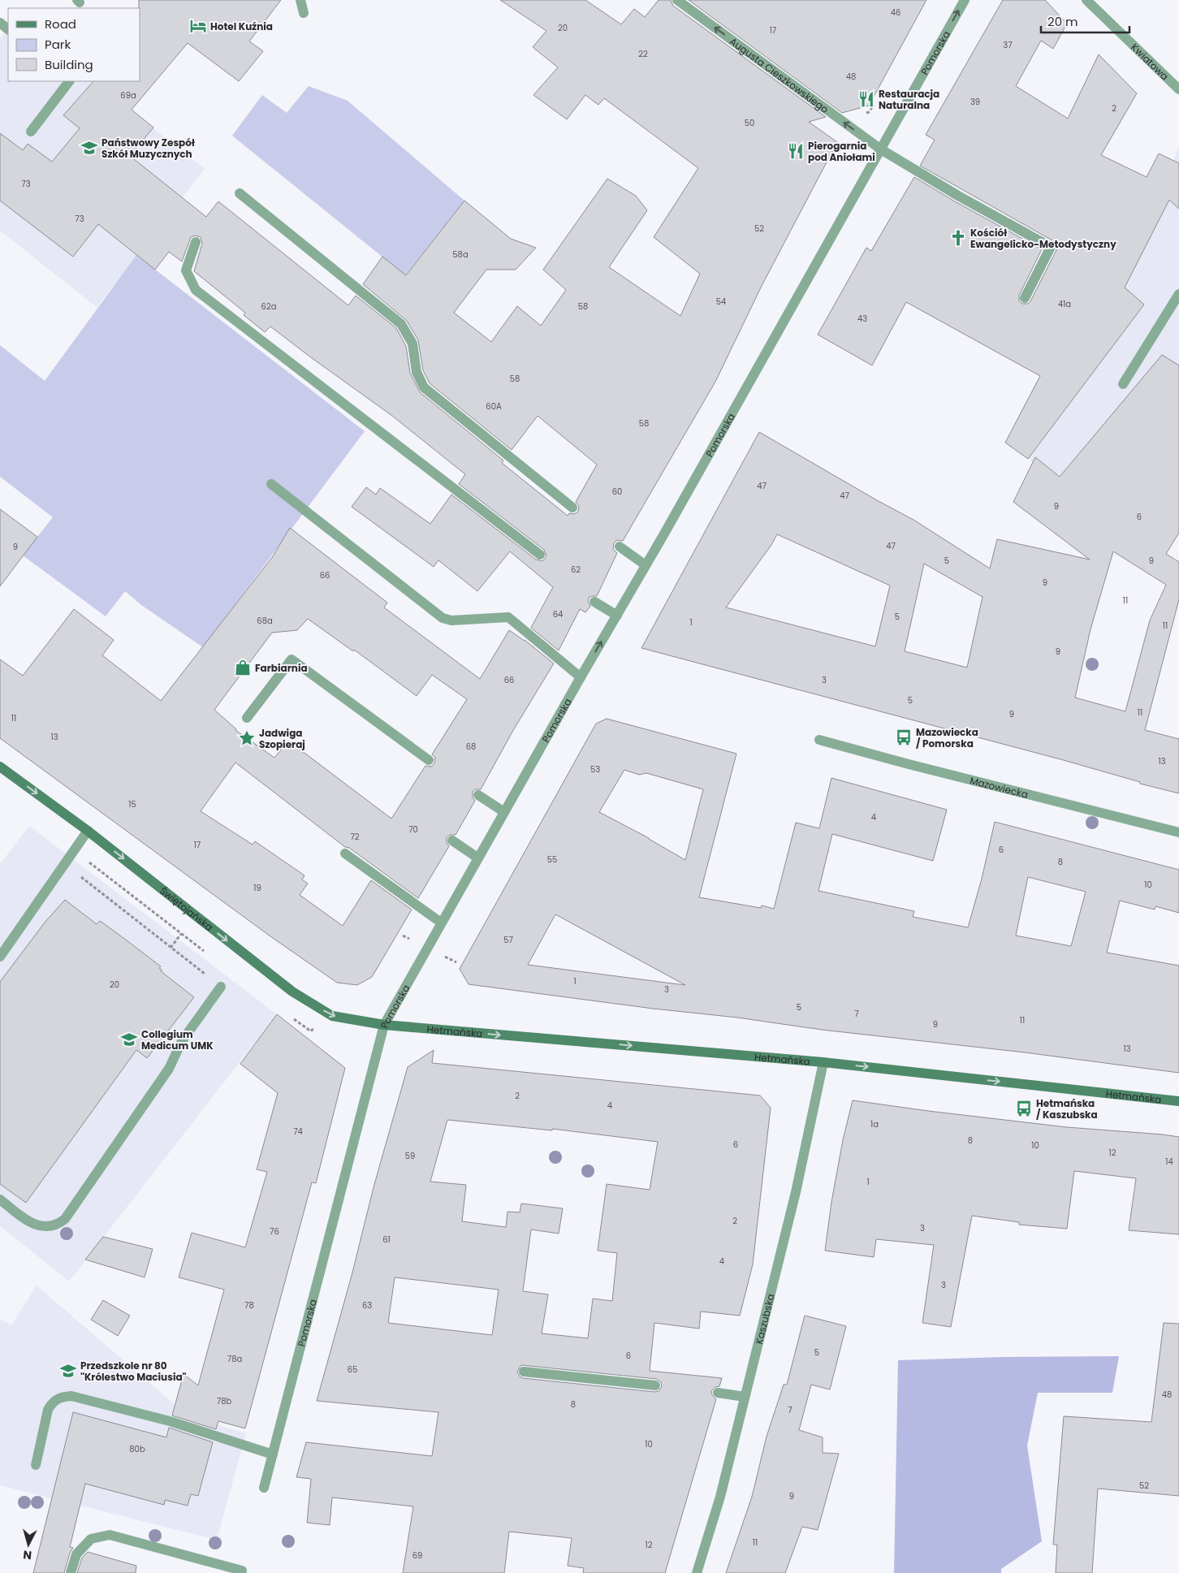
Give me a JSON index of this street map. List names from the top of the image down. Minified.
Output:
{"streets":{"street":["Pomorska","Kwiatowa","Augusta Cieszkowskiego","Mazowiecka","Świętojańska","Hetmańska","Kaszubska"]},"crossings":[["Pomorska","Augusta Cieszkowskiego"],["Pomorska","Świętojańska"],["Pomorska","Hetmańska"],["Świętojańska","Hetmańska"],["Hetmańska","Kaszubska"]],"one_way":["Augusta Cieszkowskiego","Świętojańska","Hetmańska"],"places":{"hotel":["Hotel Kuźnia"],"restaurant":["Restauracja Naturalna","Pierogarnia pod Aniołami"],"school or university":["Państwowy Zespół Szkół Muzycznych","Collegium Medicum UMK","Przedszkole nr 80 \"Królestwo Maciusia\""],"church":["Kościół Ewangelicko-Metodystyczny"],"shop":["Farbiarnia"],"bus stop":["Mazowiecka / Pomorska","Hetmańska / Kaszubska"],"place":["Jadwiga Szopieraj"]},"house_numbers":["46","20","17","37","22","48","69a","39","2","50","73","73","52","58a","54","41a","62a","58","43","58","60A","58","47","60","47","9","6","47","9","5","9","62","66","9","11","64","5","68a","1","11","9","66","3","5","11","9","11","13","68","13","53","15","4","70","72","17","6","55","8","10","19","57","1","20","3","5","7","11","9","13","2","4","1a","74","8","6","10","12","59","14","1","2","3","76","61","4","3","78","63","5","6","78a","65","48","78b","8","7","10","80b","52","9","11","12","69"],"legend":["Road","Park","Building"],"scale_bar":"20 m","north":"bottom"}
